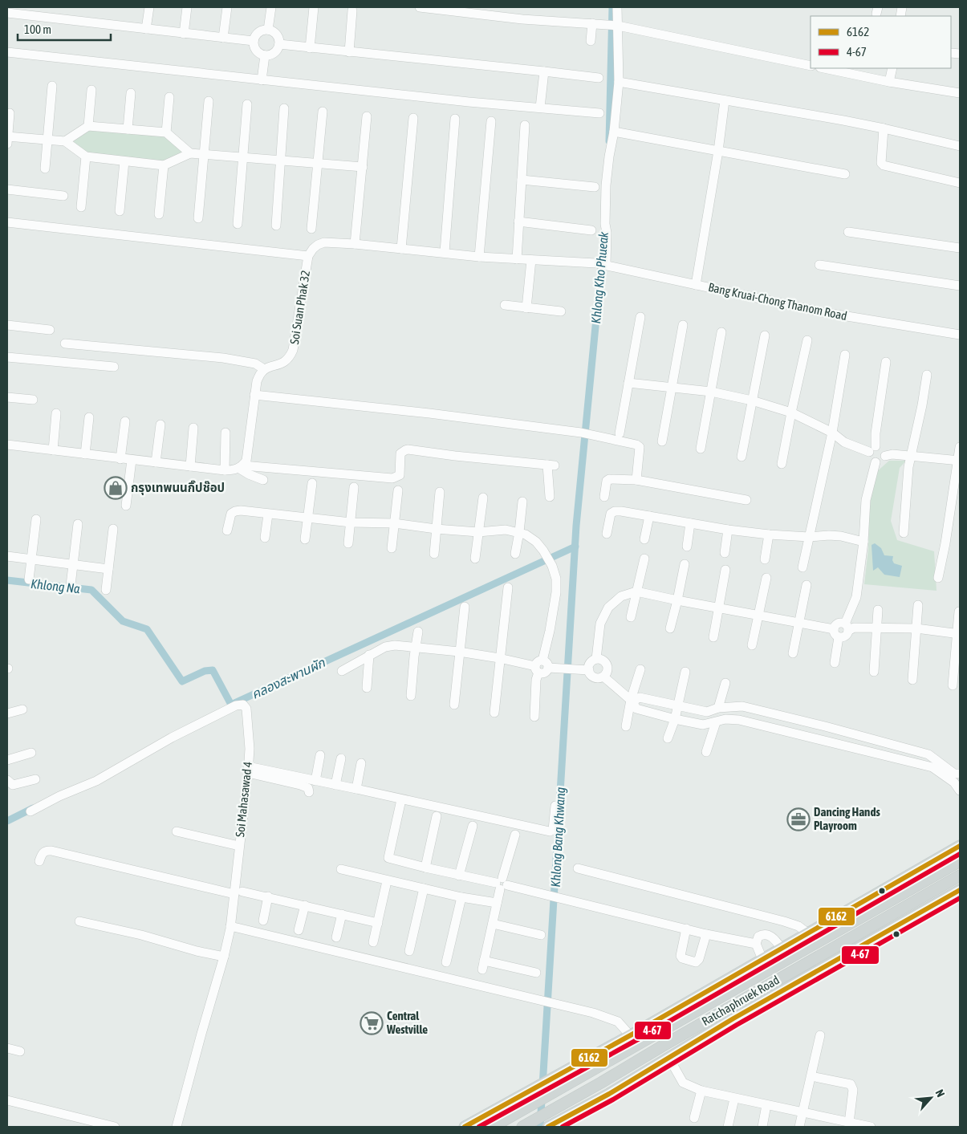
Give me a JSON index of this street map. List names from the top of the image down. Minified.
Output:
{"streets":{"main road":["Ratchaphruek Road"],"street":["Bang Kruai-Chong Thanom Road","Soi Suan Phak 32","Soi Mahasawad 4"]},"crossings":[["Bang Kruai-Chong Thanom Road","Soi Suan Phak 32"]],"water":["Khlong Kho Phueak","Khlong Na","คลองสะพานผัก","Khlong Bang Khwang"],"places":{"shop":["กรุงเทพนนกิ๊ปช๊อป"],"office":["Dancing Hands Playroom"],"supermarket":["Central Westville"]},"lines":["transit line 6162","transit line 4-67"],"legend":["6162","4-67"],"scale_bar":"100 m","north":"top right"}
